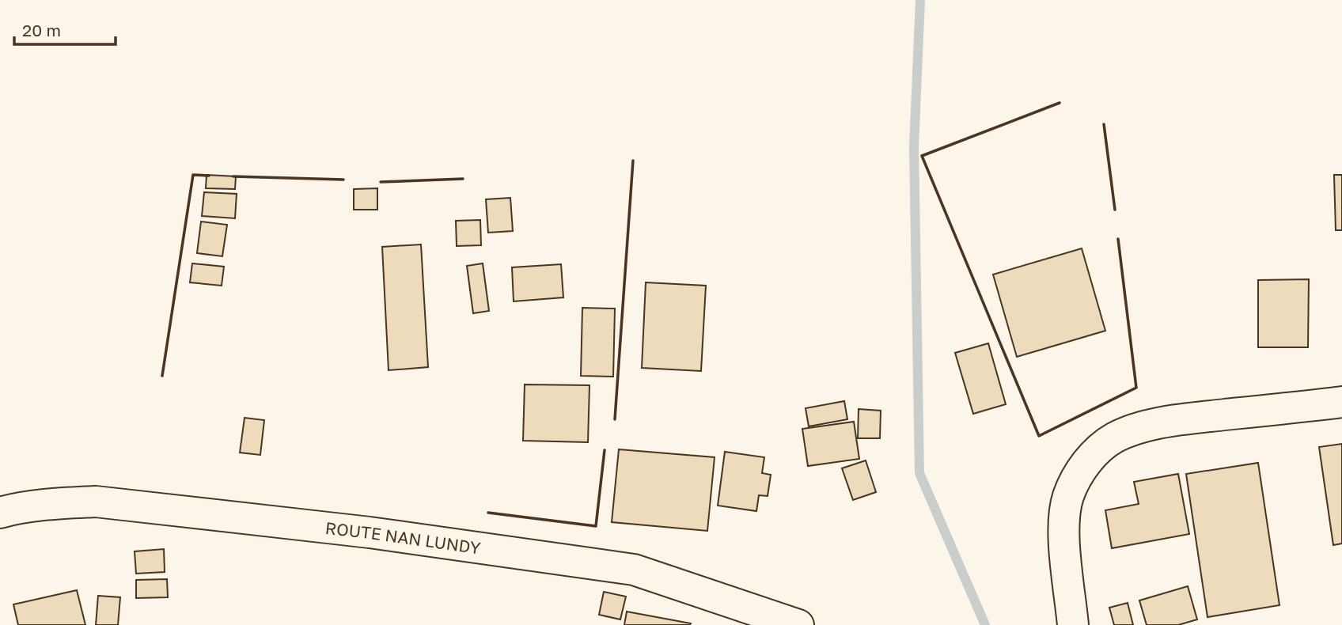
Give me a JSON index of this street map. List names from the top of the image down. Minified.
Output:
{"streets":{"main road":["ROUTE NAN LUNDY"]},"scale_bar":"20 m"}
